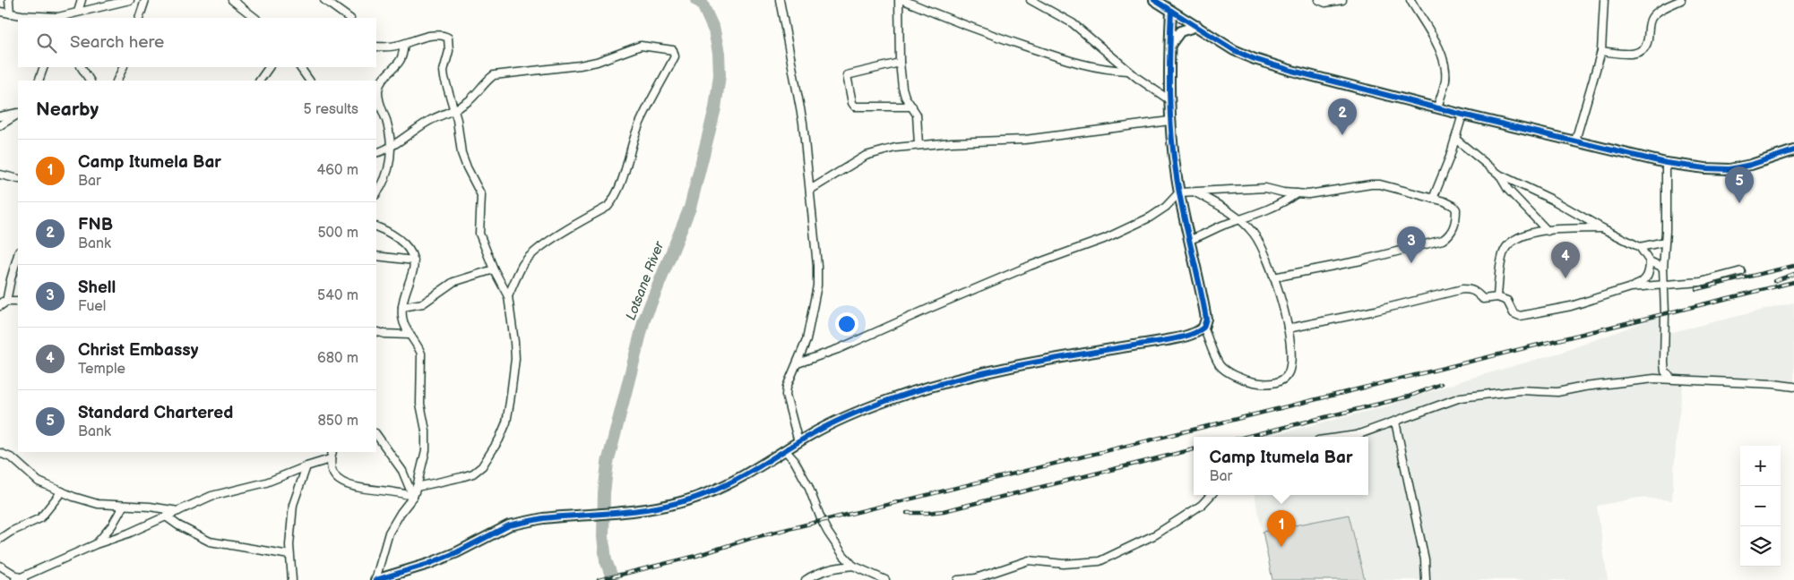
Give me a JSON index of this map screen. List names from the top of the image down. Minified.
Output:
{"water":["Lotsane River"],"page":{"search":"Search here","heading":["Nearby","5 results"],"pins":["2","5","3","4","1"],"list":[{"mark":"1","name":"Camp Itumela Bar","note":"Bar","value":"460 m"},{"mark":"2","name":"FNB","note":"Bank","value":"500 m"},{"mark":"3","name":"Shell","note":"Fuel","value":"540 m"},{"mark":"4","name":"Christ Embassy","note":"Temple","value":"680 m"},{"mark":"5","name":"Standard Chartered","note":"Bank","value":"850 m"}],"popup":["Camp Itumela Bar","Bar"],"map_buttons":["+","−"]}}
